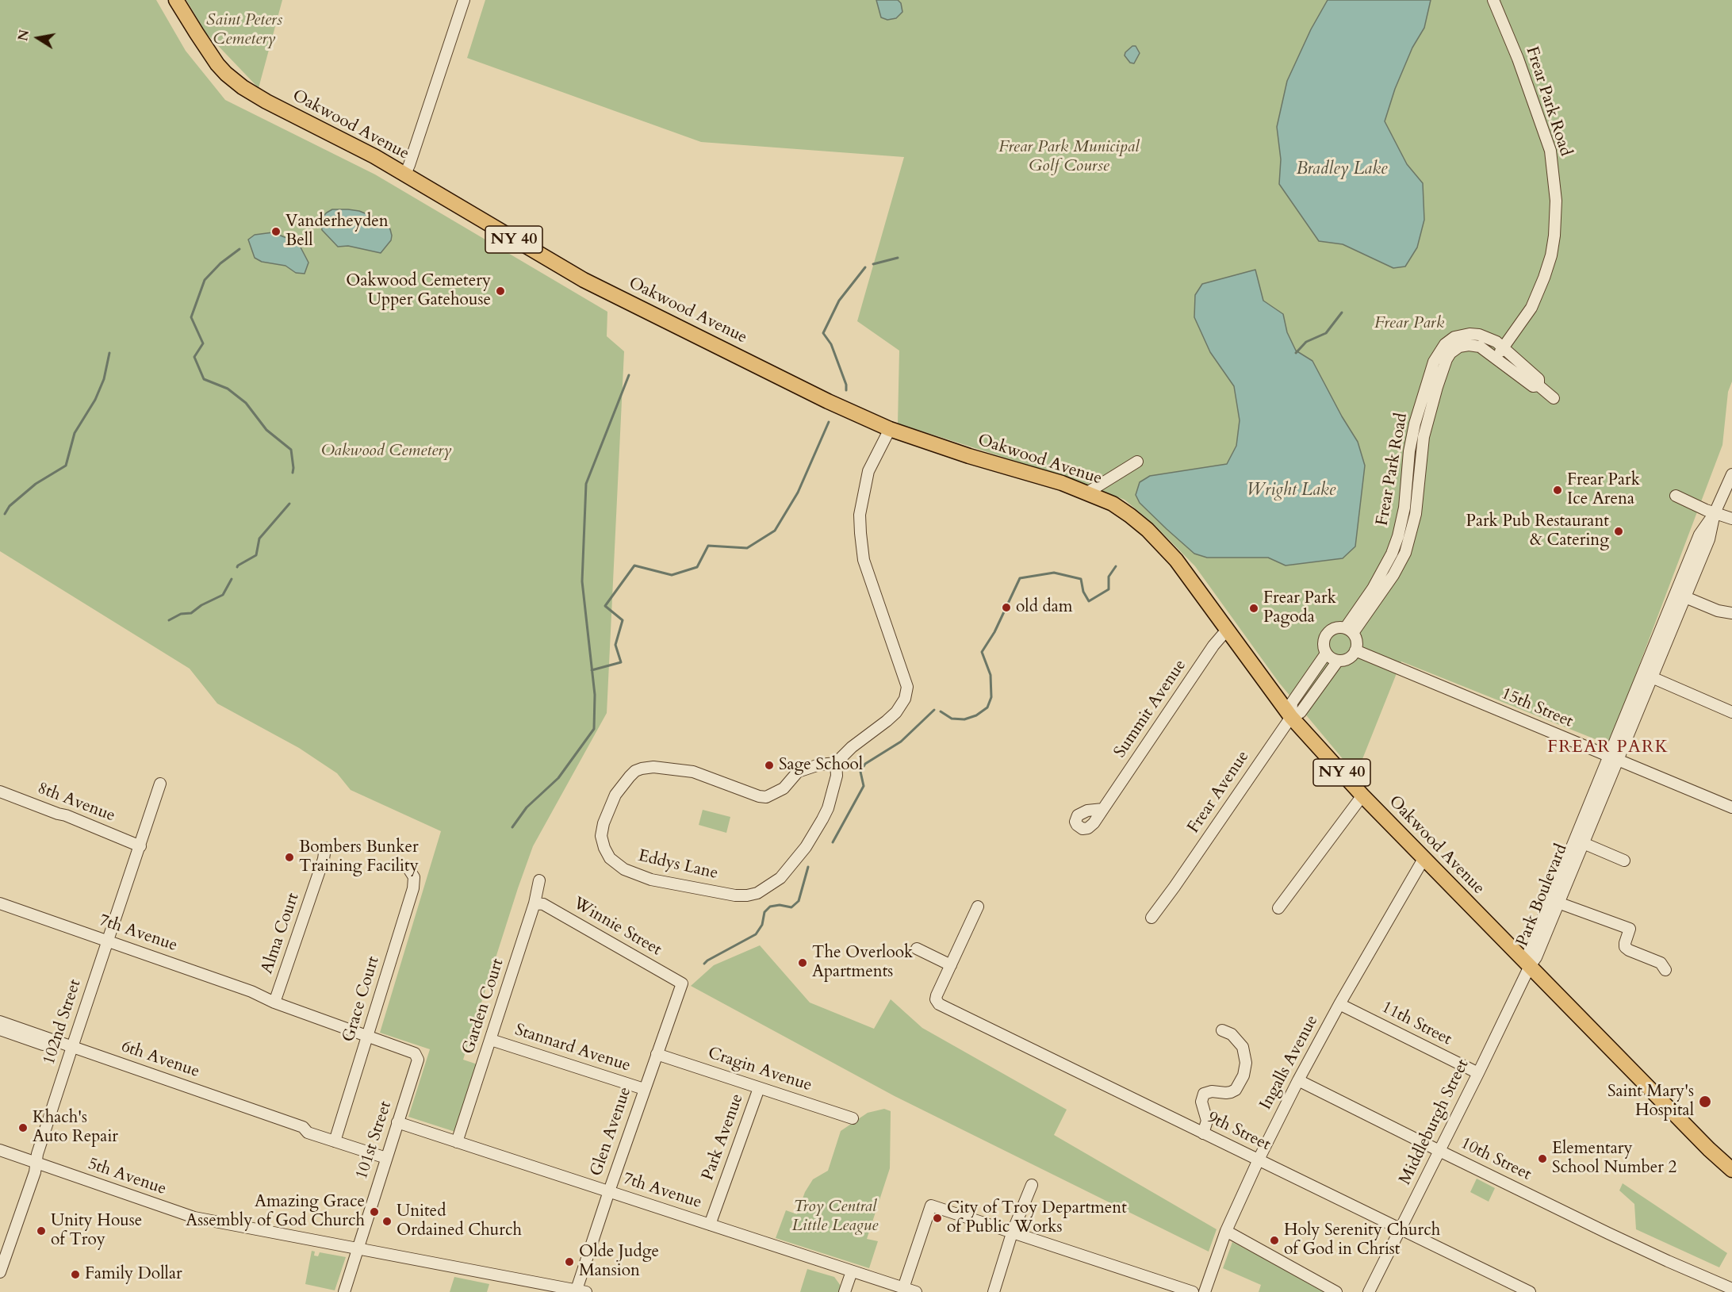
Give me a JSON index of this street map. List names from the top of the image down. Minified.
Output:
{"streets":{"main road":["Oakwood Avenue","NY 40"],"street":["Frear Park Road","15th Street","Summit Avenue","Frear Avenue","8th Avenue","Eddys Lane","Park Boulevard","Winnie Street","7th Avenue","Alma Court","Grace Court","Garden Court","102nd Street","11th Street","Stannard Avenue","6th Avenue","Ingalls Avenue","Cragin Avenue","Middleburgh Street","Glen Avenue","9th Street","Park Avenue","101st Street","10th Street","5th Avenue"]},"crossings":[["Frear Park Road","15th Street"],["Oakwood Avenue","Summit Avenue"],["Oakwood Avenue","Frear Avenue"],["Oakwood Avenue","Park Boulevard"],["Oakwood Avenue","Ingalls Avenue"],["Oakwood Avenue","Middleburgh Street"],["15th Street","Park Boulevard"],["8th Avenue","102nd Street"],["Park Boulevard","Middleburgh Street"],["Winnie Street","Garden Court"],["Winnie Street","Glen Avenue"],["7th Avenue","Alma Court"],["7th Avenue","Grace Court"],["7th Avenue","Garden Court"],["7th Avenue","102nd Street"],["7th Avenue","Glen Avenue"],["7th Avenue","Park Avenue"],["7th Avenue","101st Street"],["Grace Court","6th Avenue"],["Garden Court","Stannard Avenue"],["102nd Street","6th Avenue"],["102nd Street","5th Avenue"],["11th Street","Ingalls Avenue"],["11th Street","Middleburgh Street"],["Stannard Avenue","Glen Avenue"],["6th Avenue","101st Street"],["Ingalls Avenue","9th Street"],["Ingalls Avenue","10th Street"],["Cragin Avenue","Glen Avenue"],["Cragin Avenue","Park Avenue"],["Middleburgh Street","9th Street"],["Middleburgh Street","10th Street"],["101st Street","5th Avenue"]],"districts":["FREAR PARK"],"water":["Bradley Lake","Wright Lake"],"parks":["Saint Peters Cemetery","Frear Park Municipal Golf Course","Frear Park","Oakwood Cemetery","Troy Central Little League"],"places":["Vanderheyden Bell","Oakwood Cemetery Upper Gatehouse","Frear Park Ice Arena","Park Pub Restaurant & Catering","old dam","Frear Park Pagoda","Sage School","Bombers Bunker Training Facility","The Overlook Apartments","Saint Mary's Hospital","Khach's Auto Repair","Elementary School Number 2","Amazing Grace Assembly of God Church","City of Troy Department of Public Works","United Ordained Church","Unity House of Troy","Holy Serenity Church of God in Christ","Olde Judge Mansion","Family Dollar"],"north":"left"}
